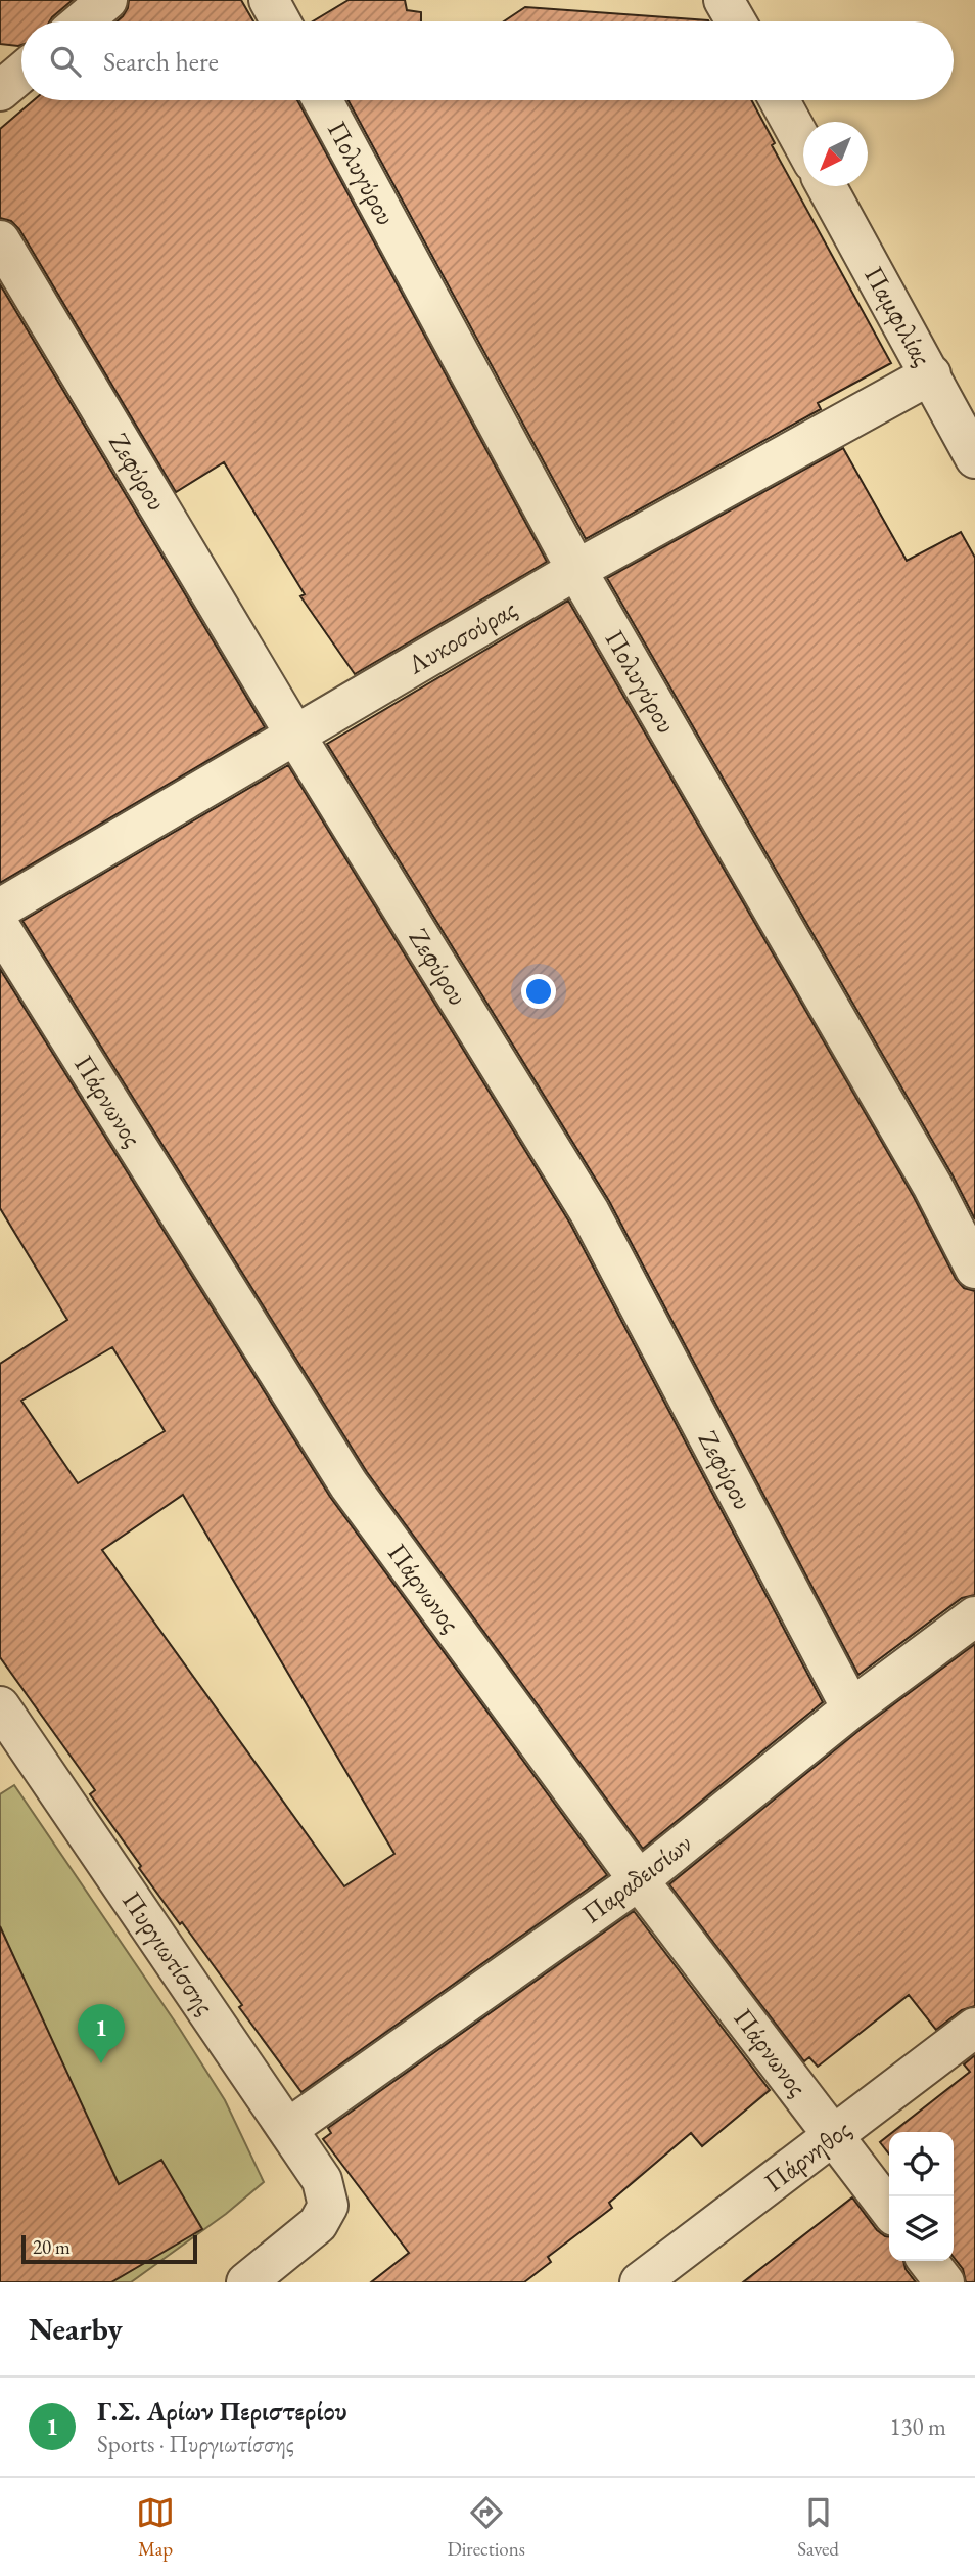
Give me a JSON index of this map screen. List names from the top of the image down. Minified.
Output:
{"streets":{"street":["Πολυγύρου","Παμφιλίας","Ζεφύρου","Λυκοσούρας","Πάρνωνος","Παραδεισίων","Πυργιωτίσσης","Πάρνηθος"]},"crossings":[["Πολυγύρου","Λυκοσούρας"],["Παμφιλίας","Λυκοσούρας"],["Ζεφύρου","Λυκοσούρας"],["Ζεφύρου","Παραδεισίων"],["Πάρνωνος","Παραδεισίων"],["Πάρνωνος","Πάρνηθος"],["Παραδεισίων","Πυργιωτίσσης"]],"scale_bar":"20 m","north":"bottom left","page":{"search":"Search here","pins":"1","scale":"20 m","heading":"Nearby","list":[{"mark":"1","name":"Γ.Σ. Αρίων Περιστερίου","note":"Sports · Πυργιωτίσσης","value":"130 m"}],"nav":["Map","Directions","Saved"]}}
